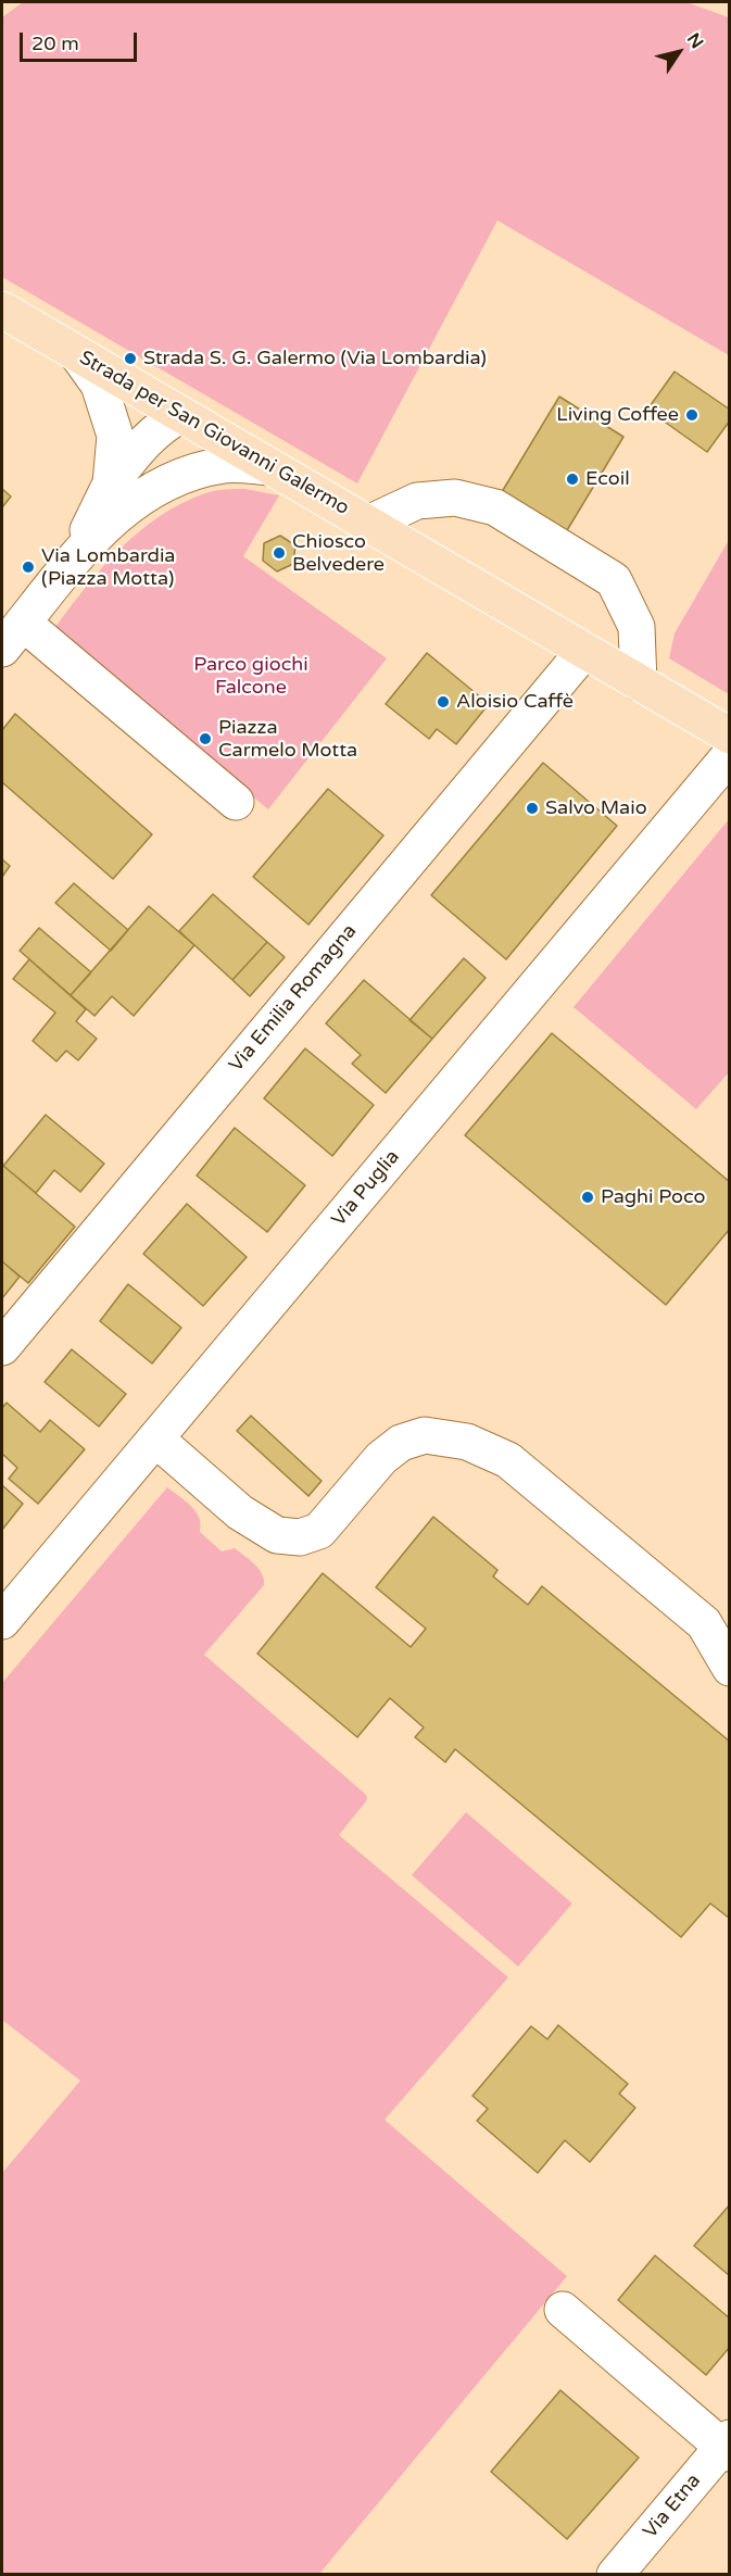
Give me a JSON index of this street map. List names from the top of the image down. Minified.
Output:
{"streets":{"main road":["Strada per San Giovanni Galermo"],"street":["Via Emilia Romagna","Via Puglia","Via Etna"]},"crossings":[["Strada per San Giovanni Galermo","Via Emilia Romagna"]],"parks":["Parco giochi Falcone"],"places":["Strada S. G. Galermo (Via Lombardia)","Living Coffee","Ecoil","Chiosco Belvedere","Via Lombardia (Piazza Motta)","Aloisio Caffè","Piazza Carmelo Motta","Salvo Maio","Paghi Poco"],"scale_bar":"20 m","north":"top right"}
